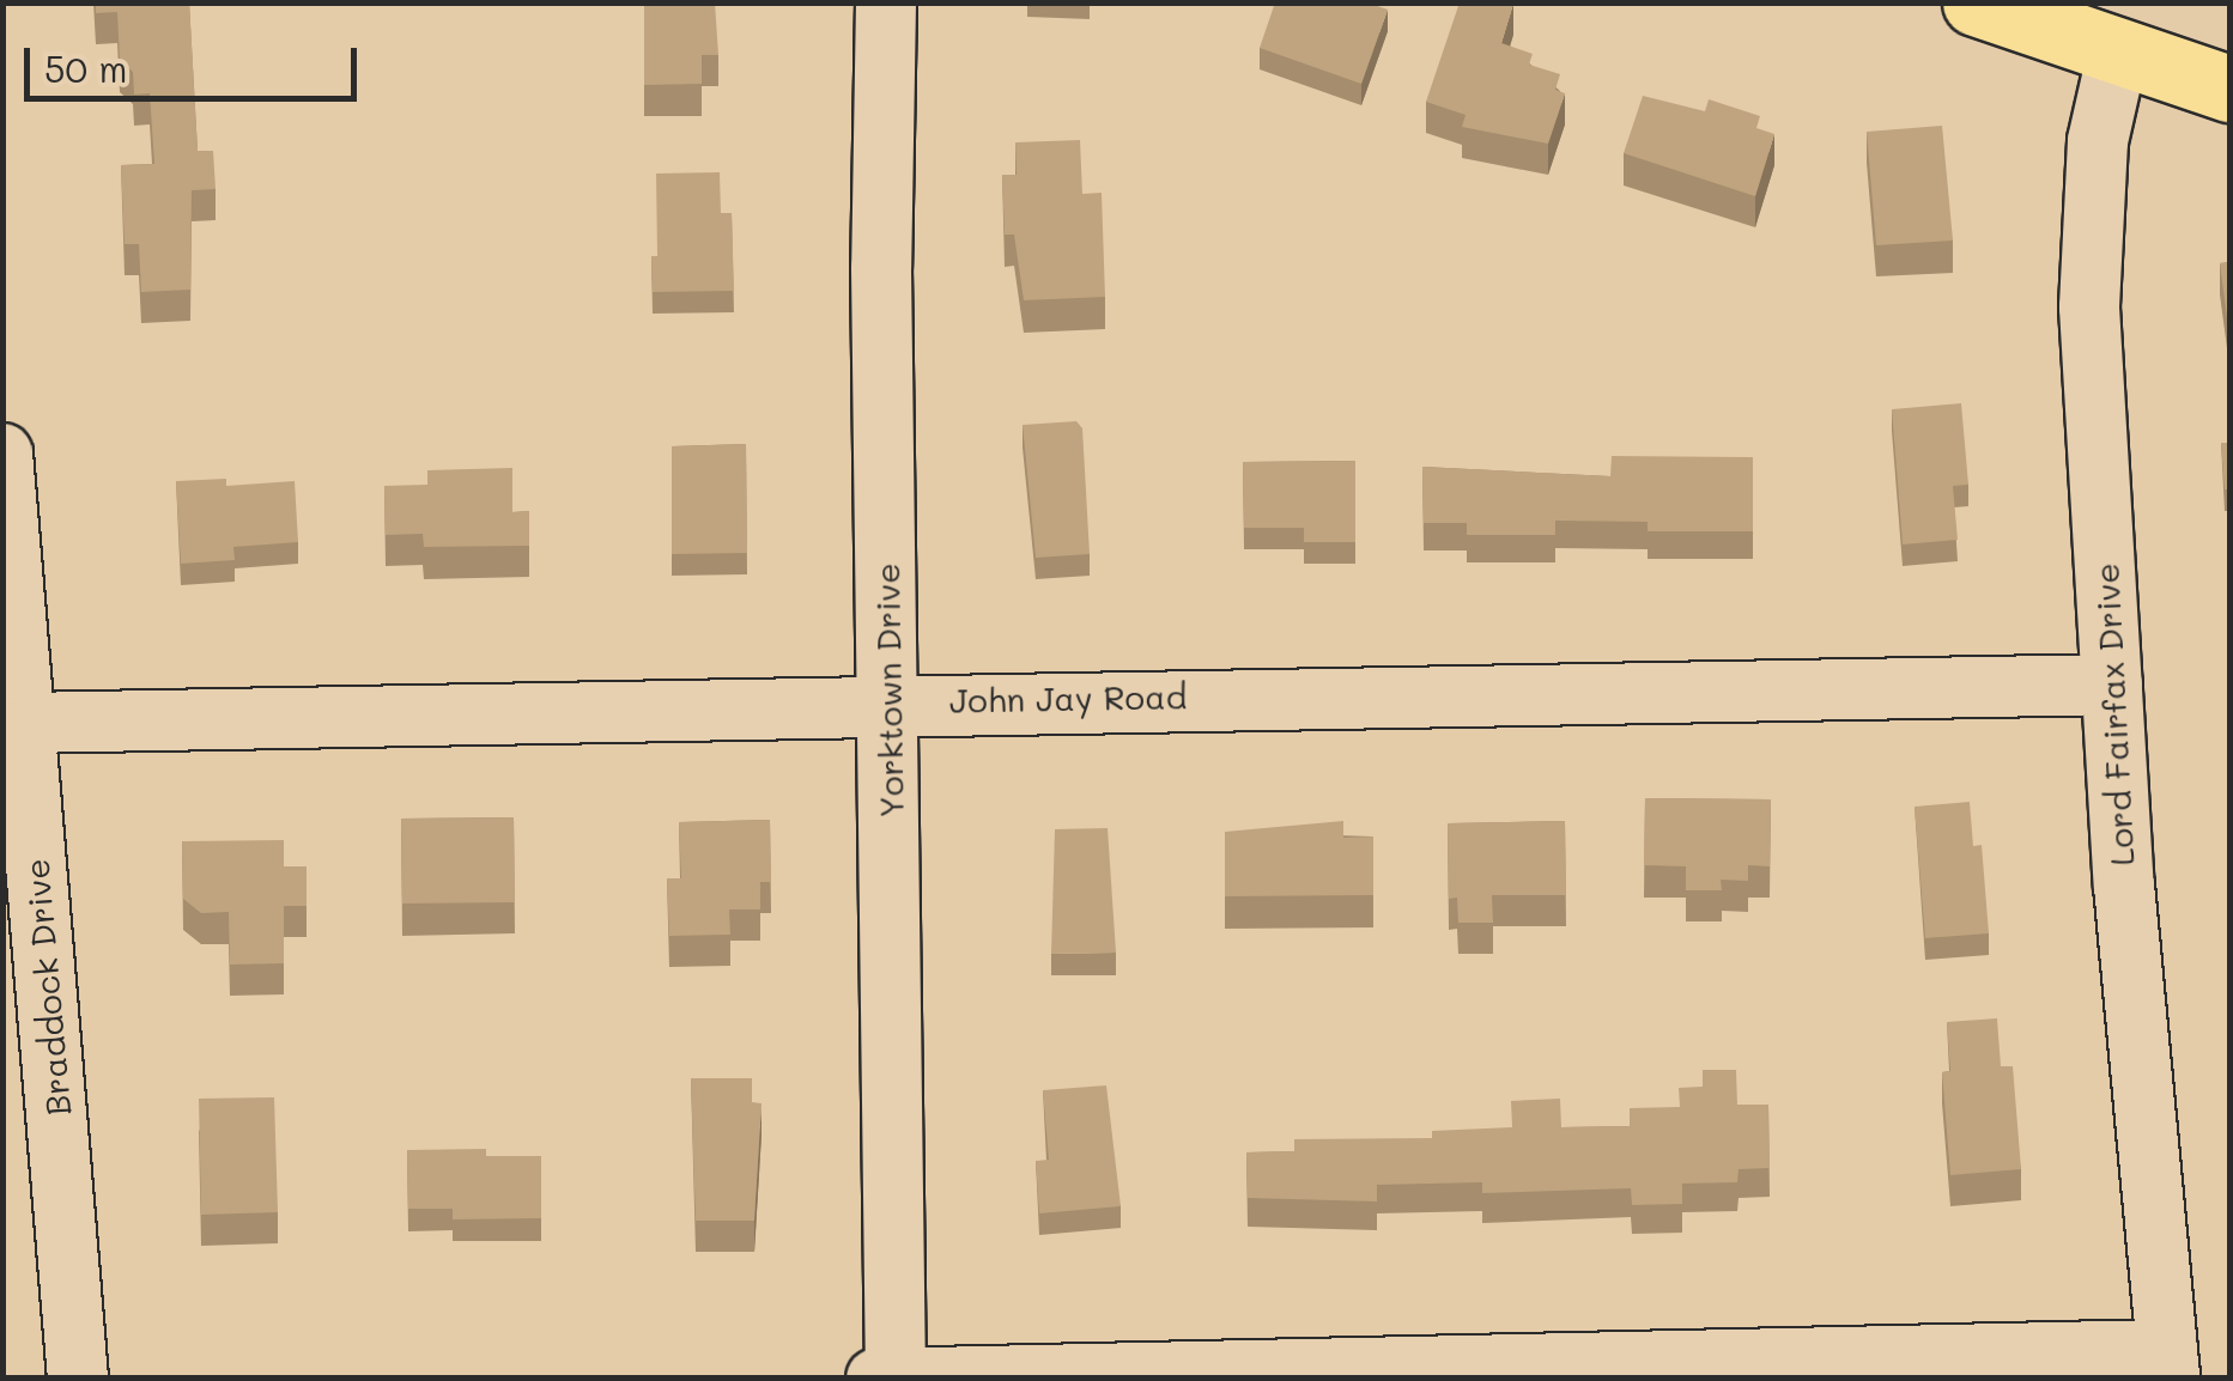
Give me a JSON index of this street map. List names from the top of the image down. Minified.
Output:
{"streets":{"street":["Yorktown Drive","John Jay Road","Lord Fairfax Drive","Braddock Drive"]},"crossings":[["Yorktown Drive","John Jay Road"],["John Jay Road","Lord Fairfax Drive"],["John Jay Road","Braddock Drive"]],"scale_bar":"50 m"}
